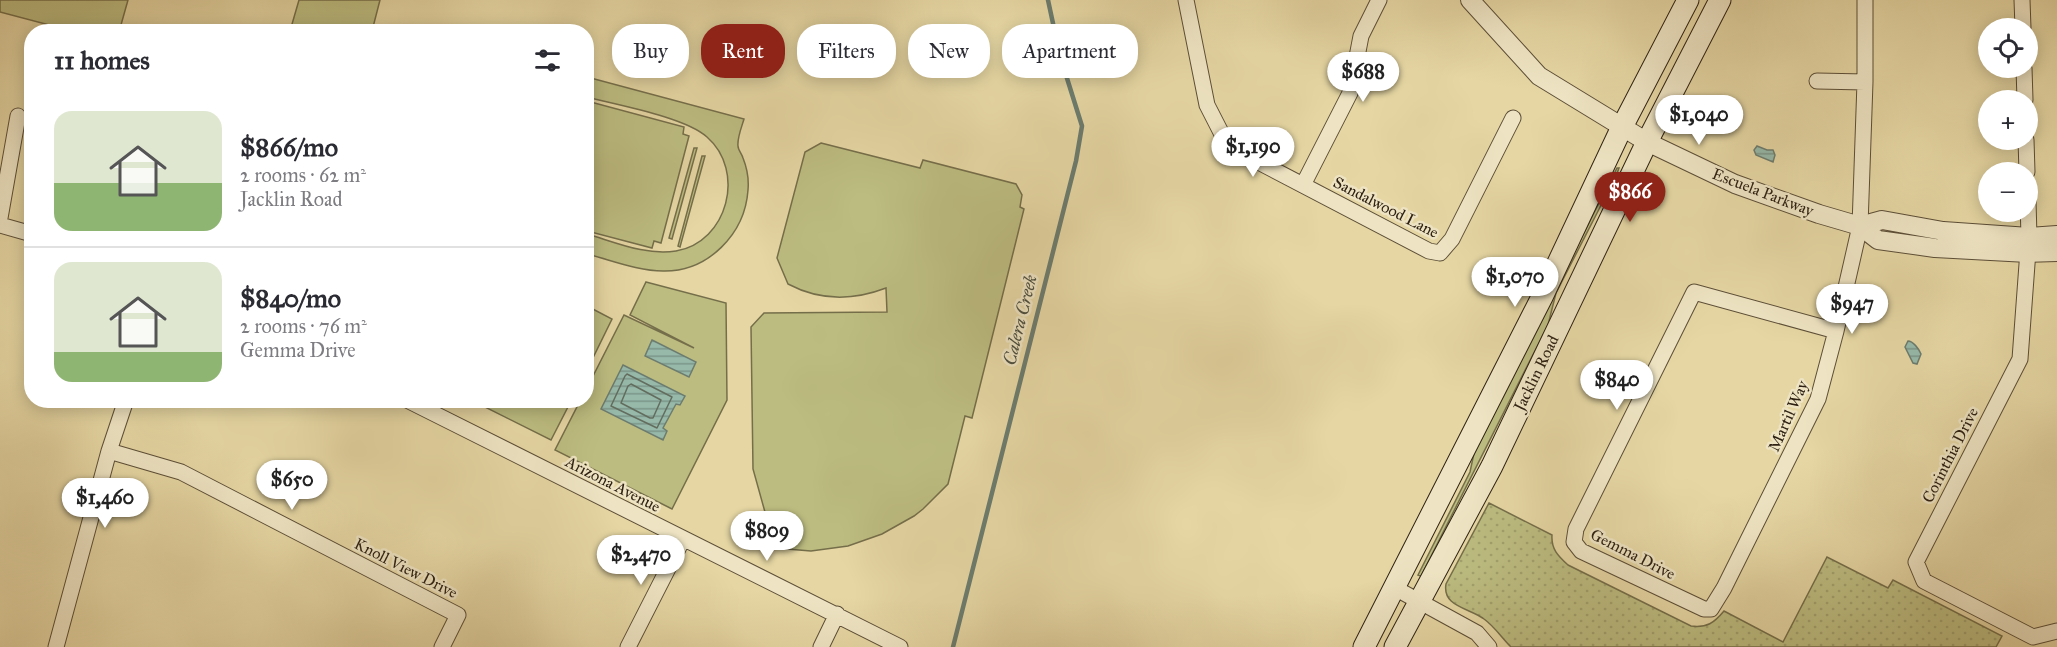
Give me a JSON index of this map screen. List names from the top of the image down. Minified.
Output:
{"streets":{"main road":["Jacklin Road"],"street":["Escuela Parkway","Sandalwood Lane","Martil Way","Corinthia Drive","Arizona Avenue","Gemma Drive","Knoll View Drive"]},"crossings":[["Escuela Parkway","Jacklin Road"],["Escuela Parkway","Martil Way"],["Escuela Parkway","Corinthia Drive"],["Martil Way","Gemma Drive"]],"water":["Calera Creek"],"page":{"map_buttons":["+","−"],"chip":["Buy","Rent","Filters","New","Apartment"],"heading":"11 homes","price":["$688","$1,040","$1,190","$866","$1,070","$947","$840","$650","$1,460","$809","$2,470"],"list":[{"name":"$866/mo","note":"2 rooms · 62 m² · Jacklin Road"},{"name":"$840/mo","note":"2 rooms · 76 m² · Gemma Drive"}]}}
